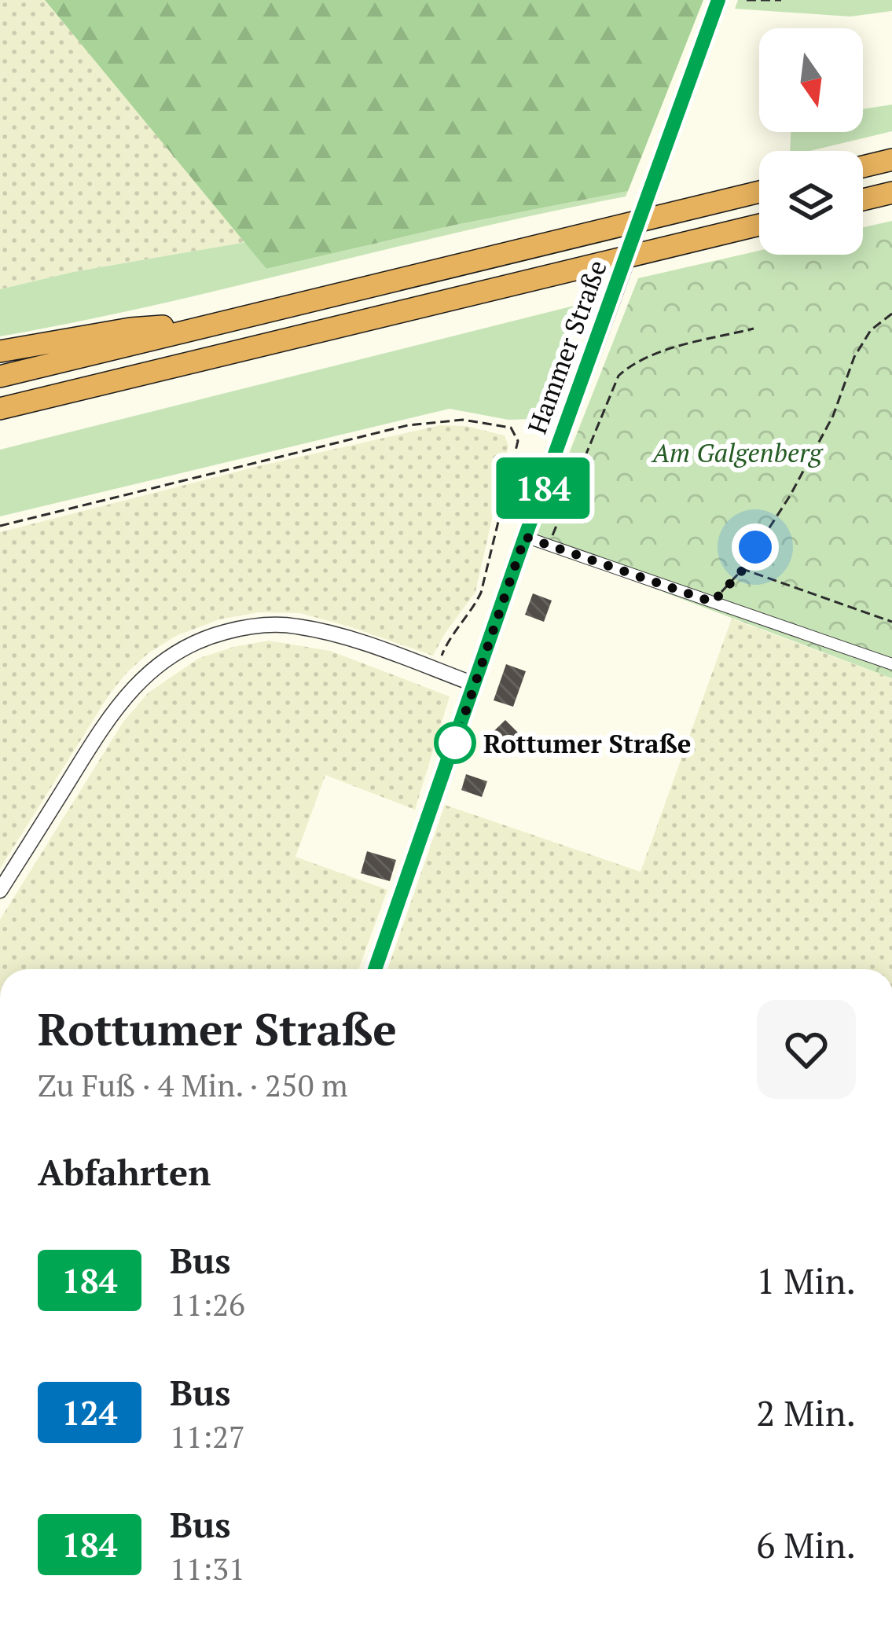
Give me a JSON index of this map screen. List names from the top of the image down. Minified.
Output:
{"streets":{"main road":["Hammer Straße"]},"parks":["Am Galgenberg"],"places":["Rottumer Straße"],"lines":["bus line 184"],"north":"bottom","page":{"on_map":"184","heading":[["Rottumer Straße","Zu Fuß · 4 Min. · 250 m"],"Abfahrten"],"list":[{"mark":"184","name":"Bus","note":"11:26","value":"1 Min."},{"mark":"124","name":"Bus","note":"11:27","value":"2 Min."},{"mark":"184","name":"Bus","note":"11:31","value":"6 Min."}]}}
